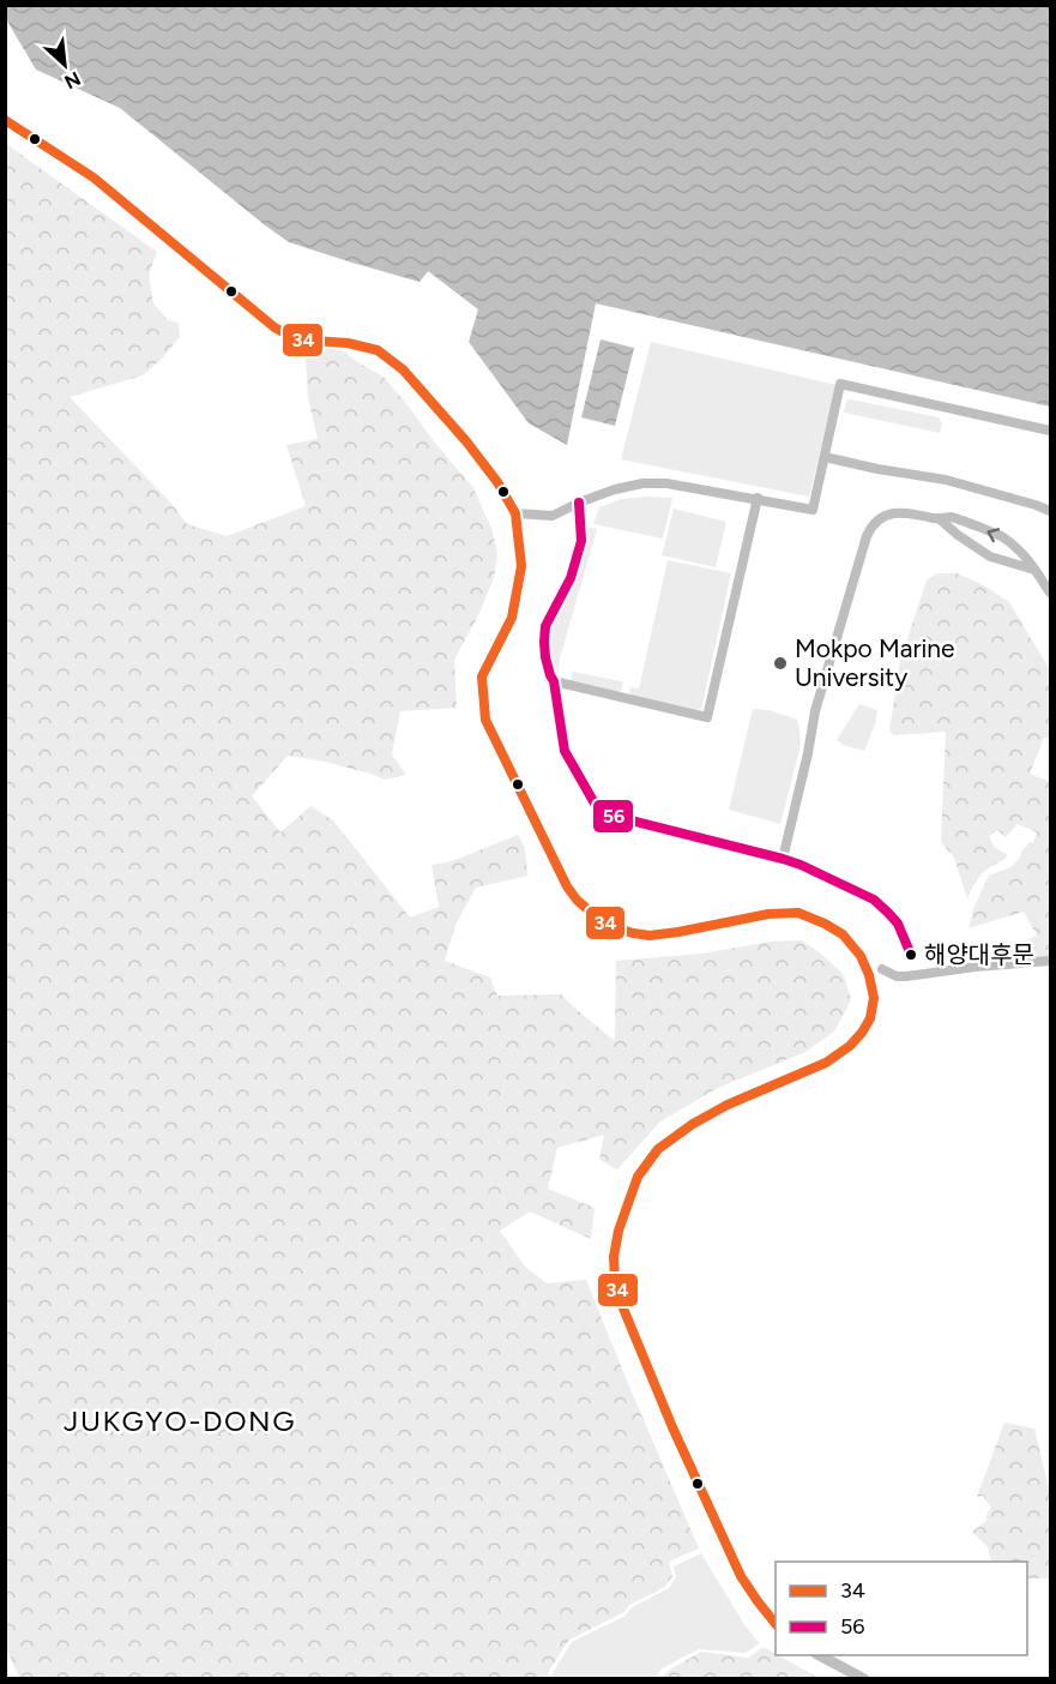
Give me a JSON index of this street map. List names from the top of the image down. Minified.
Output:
{"districts":["JUKGYO-DONG"],"places":["Mokpo Marine University","해양대후문"],"lines":["transit line 34","transit line 56"],"legend":["34","56"],"north":"bottom right"}
